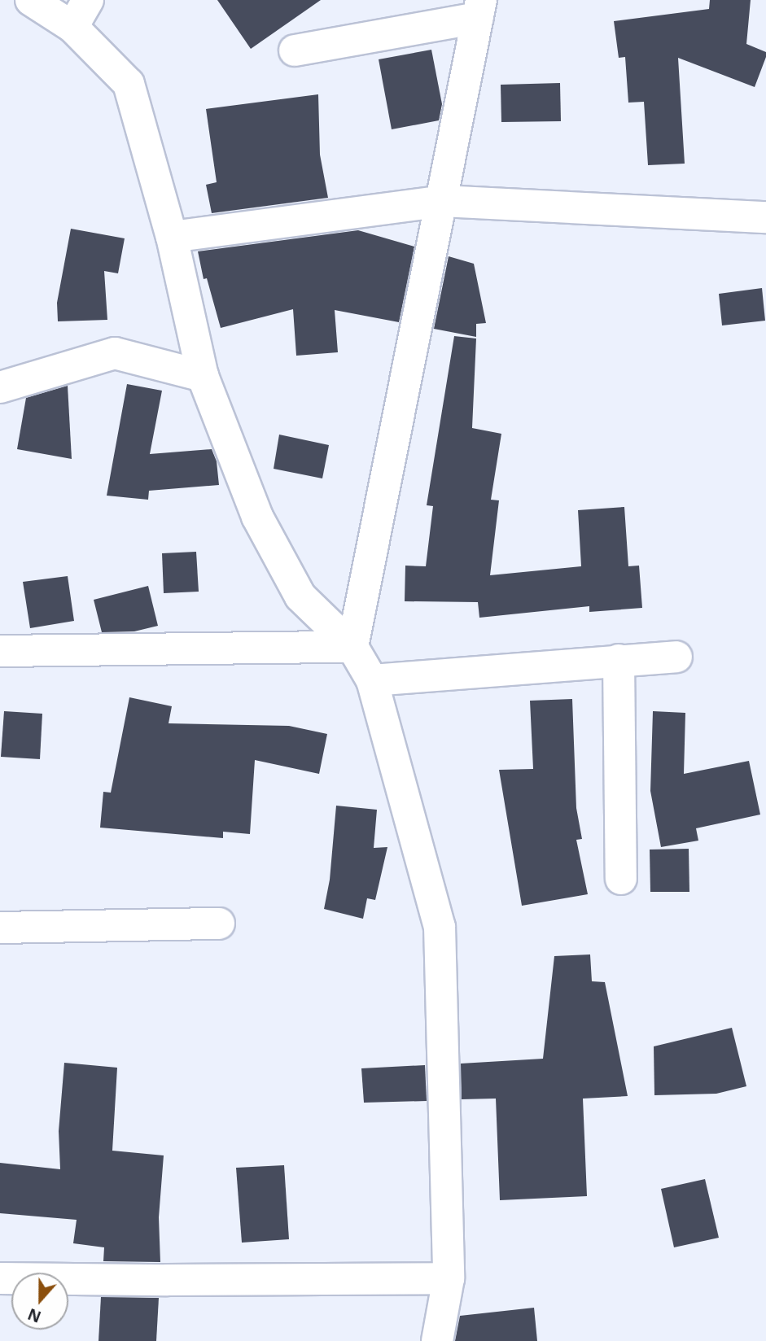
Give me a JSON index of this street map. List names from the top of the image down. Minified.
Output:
{"north":"bottom"}
